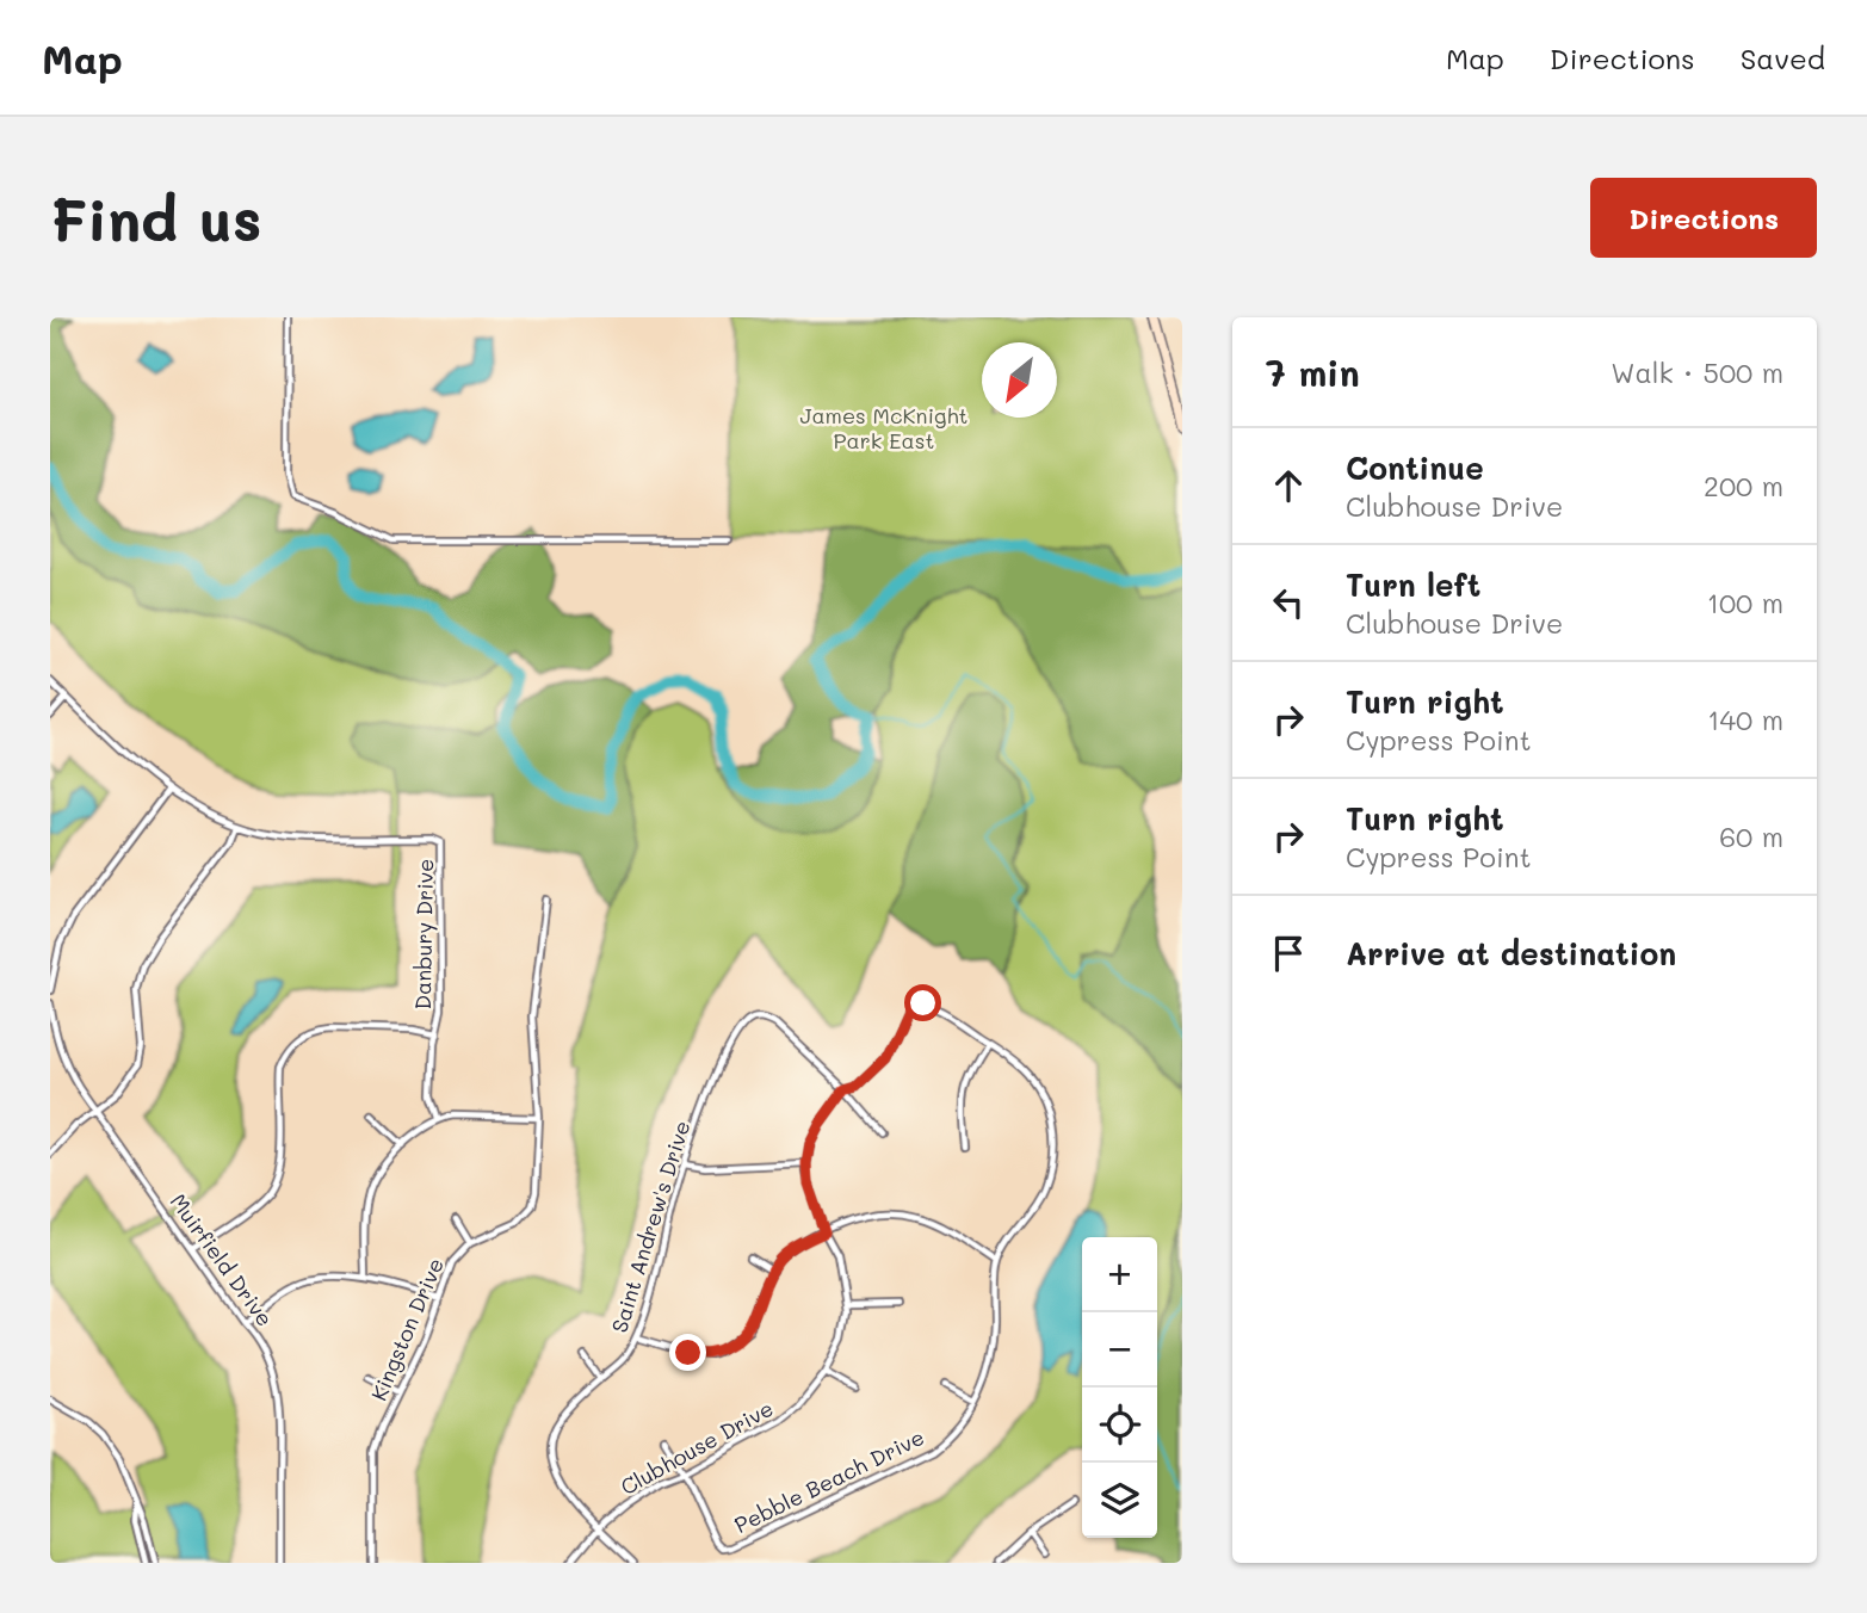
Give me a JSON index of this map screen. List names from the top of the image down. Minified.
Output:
{"streets":{"street":["Danbury Drive","Saint Andrew's Drive","Muirfield Drive","Kingston Drive","Clubhouse Drive","Pebble Beach Drive"]},"crossings":[["Saint Andrew's Drive","Clubhouse Drive"],["Clubhouse Drive","Pebble Beach Drive"]],"parks":["James McKnight Park East"],"north":"bottom left","page":{"header":"Map","nav":["Map","Directions","Saved"],"buttons":"Directions","title":"Find us","heading":["7 min","Walk · 500 m"],"list":[["Continue","Clubhouse Drive","200 m"],["Turn left","Clubhouse Drive","100 m"],["Turn right","Cypress Point","140 m"],["Turn right","Cypress Point","60 m"],"Arrive at destination"],"map_buttons":["+","−"]}}
